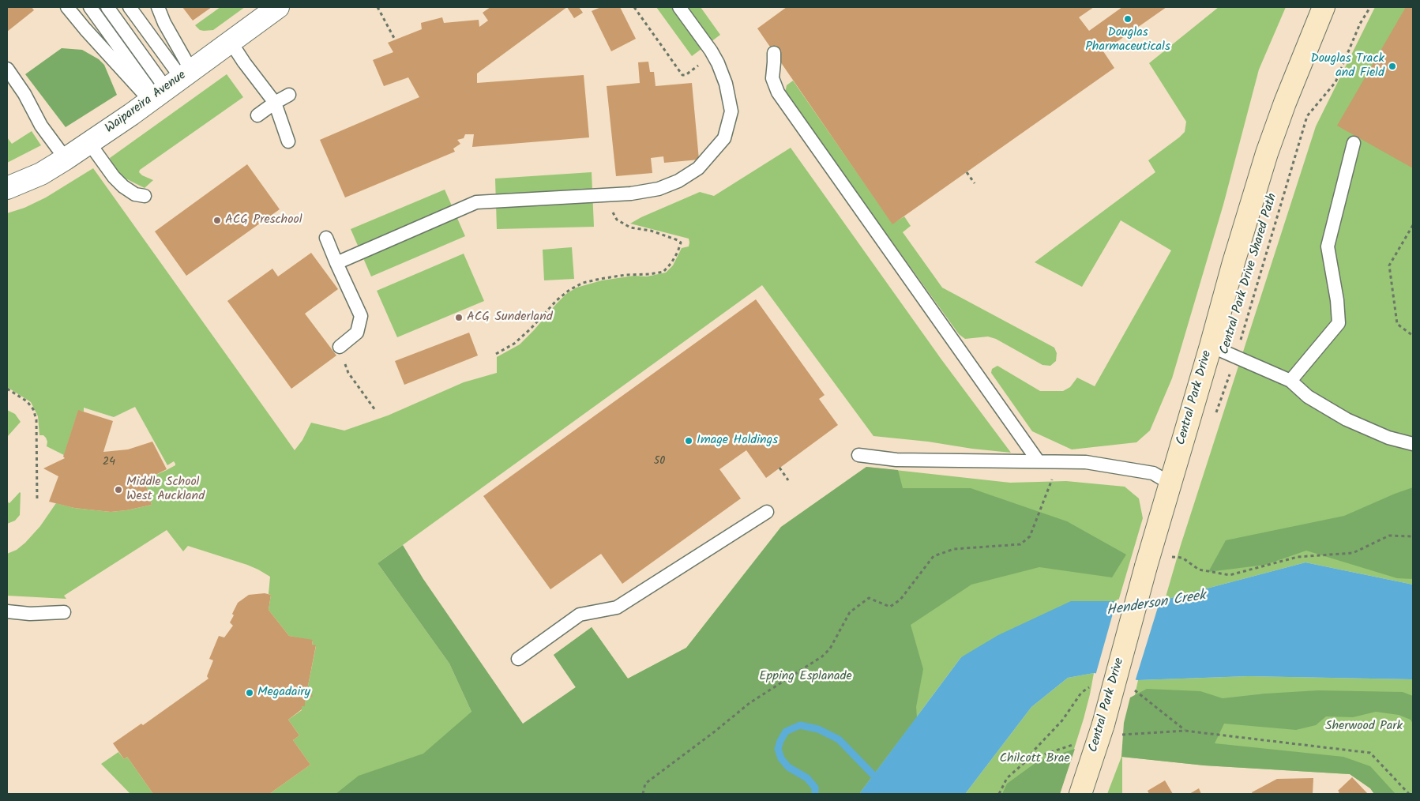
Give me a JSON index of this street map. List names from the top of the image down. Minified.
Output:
{"streets":{"main road":["Central Park Drive"],"street":["Waipareira Avenue"],"path":["Central Park Drive Shared Path"]},"water":["Henderson Creek"],"parks":["Epping Esplanade","Sherwood Park","Chilcott Brae"],"places":["Douglas Pharmaceuticals","Douglas Track and Field","ACG Preschool","ACG Sunderland","Image Holdings","Middle School West Auckland","Megadairy"],"house_numbers":["50","24"]}
